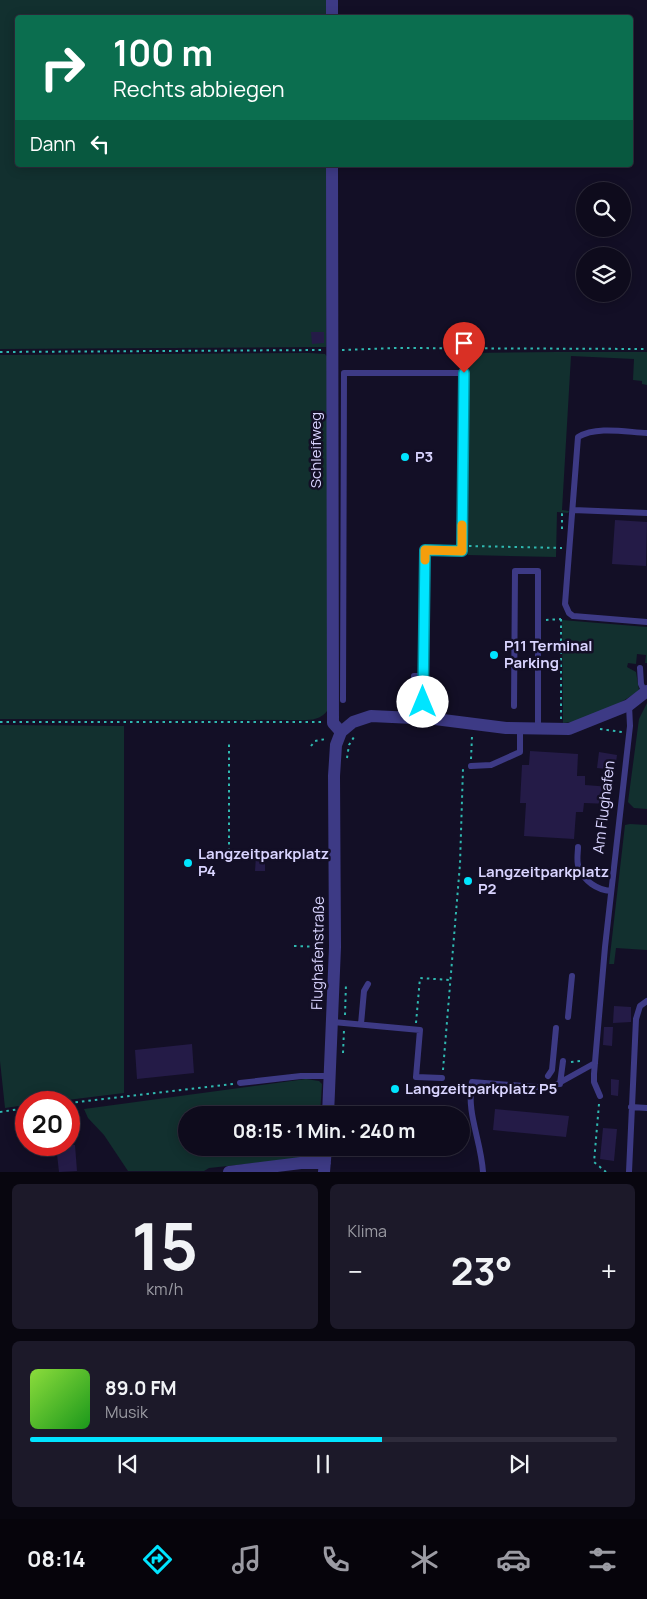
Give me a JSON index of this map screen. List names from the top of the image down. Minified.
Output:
{"streets":{"street":["Schleifweg","Flughafenstraße"],"lane":["Am Flughafen"]},"crossings":[["Schleifweg","Flughafenstraße"]],"places":["P3","P11 Terminal Parking","Langzeitparkplatz P4","Langzeitparkplatz P2","Langzeitparkplatz P5"],"page":{"turn":["100 m","Rechts abbiegen"],"then":"Dann","limit":"20","trip":"08:15 · 1 Min. · 240 m","tile":[["15","km/h"],"Klima"],"heat":["−","23°","+"],"song":["89.0 FM","Musik"],"tabs":"08:14"}}
